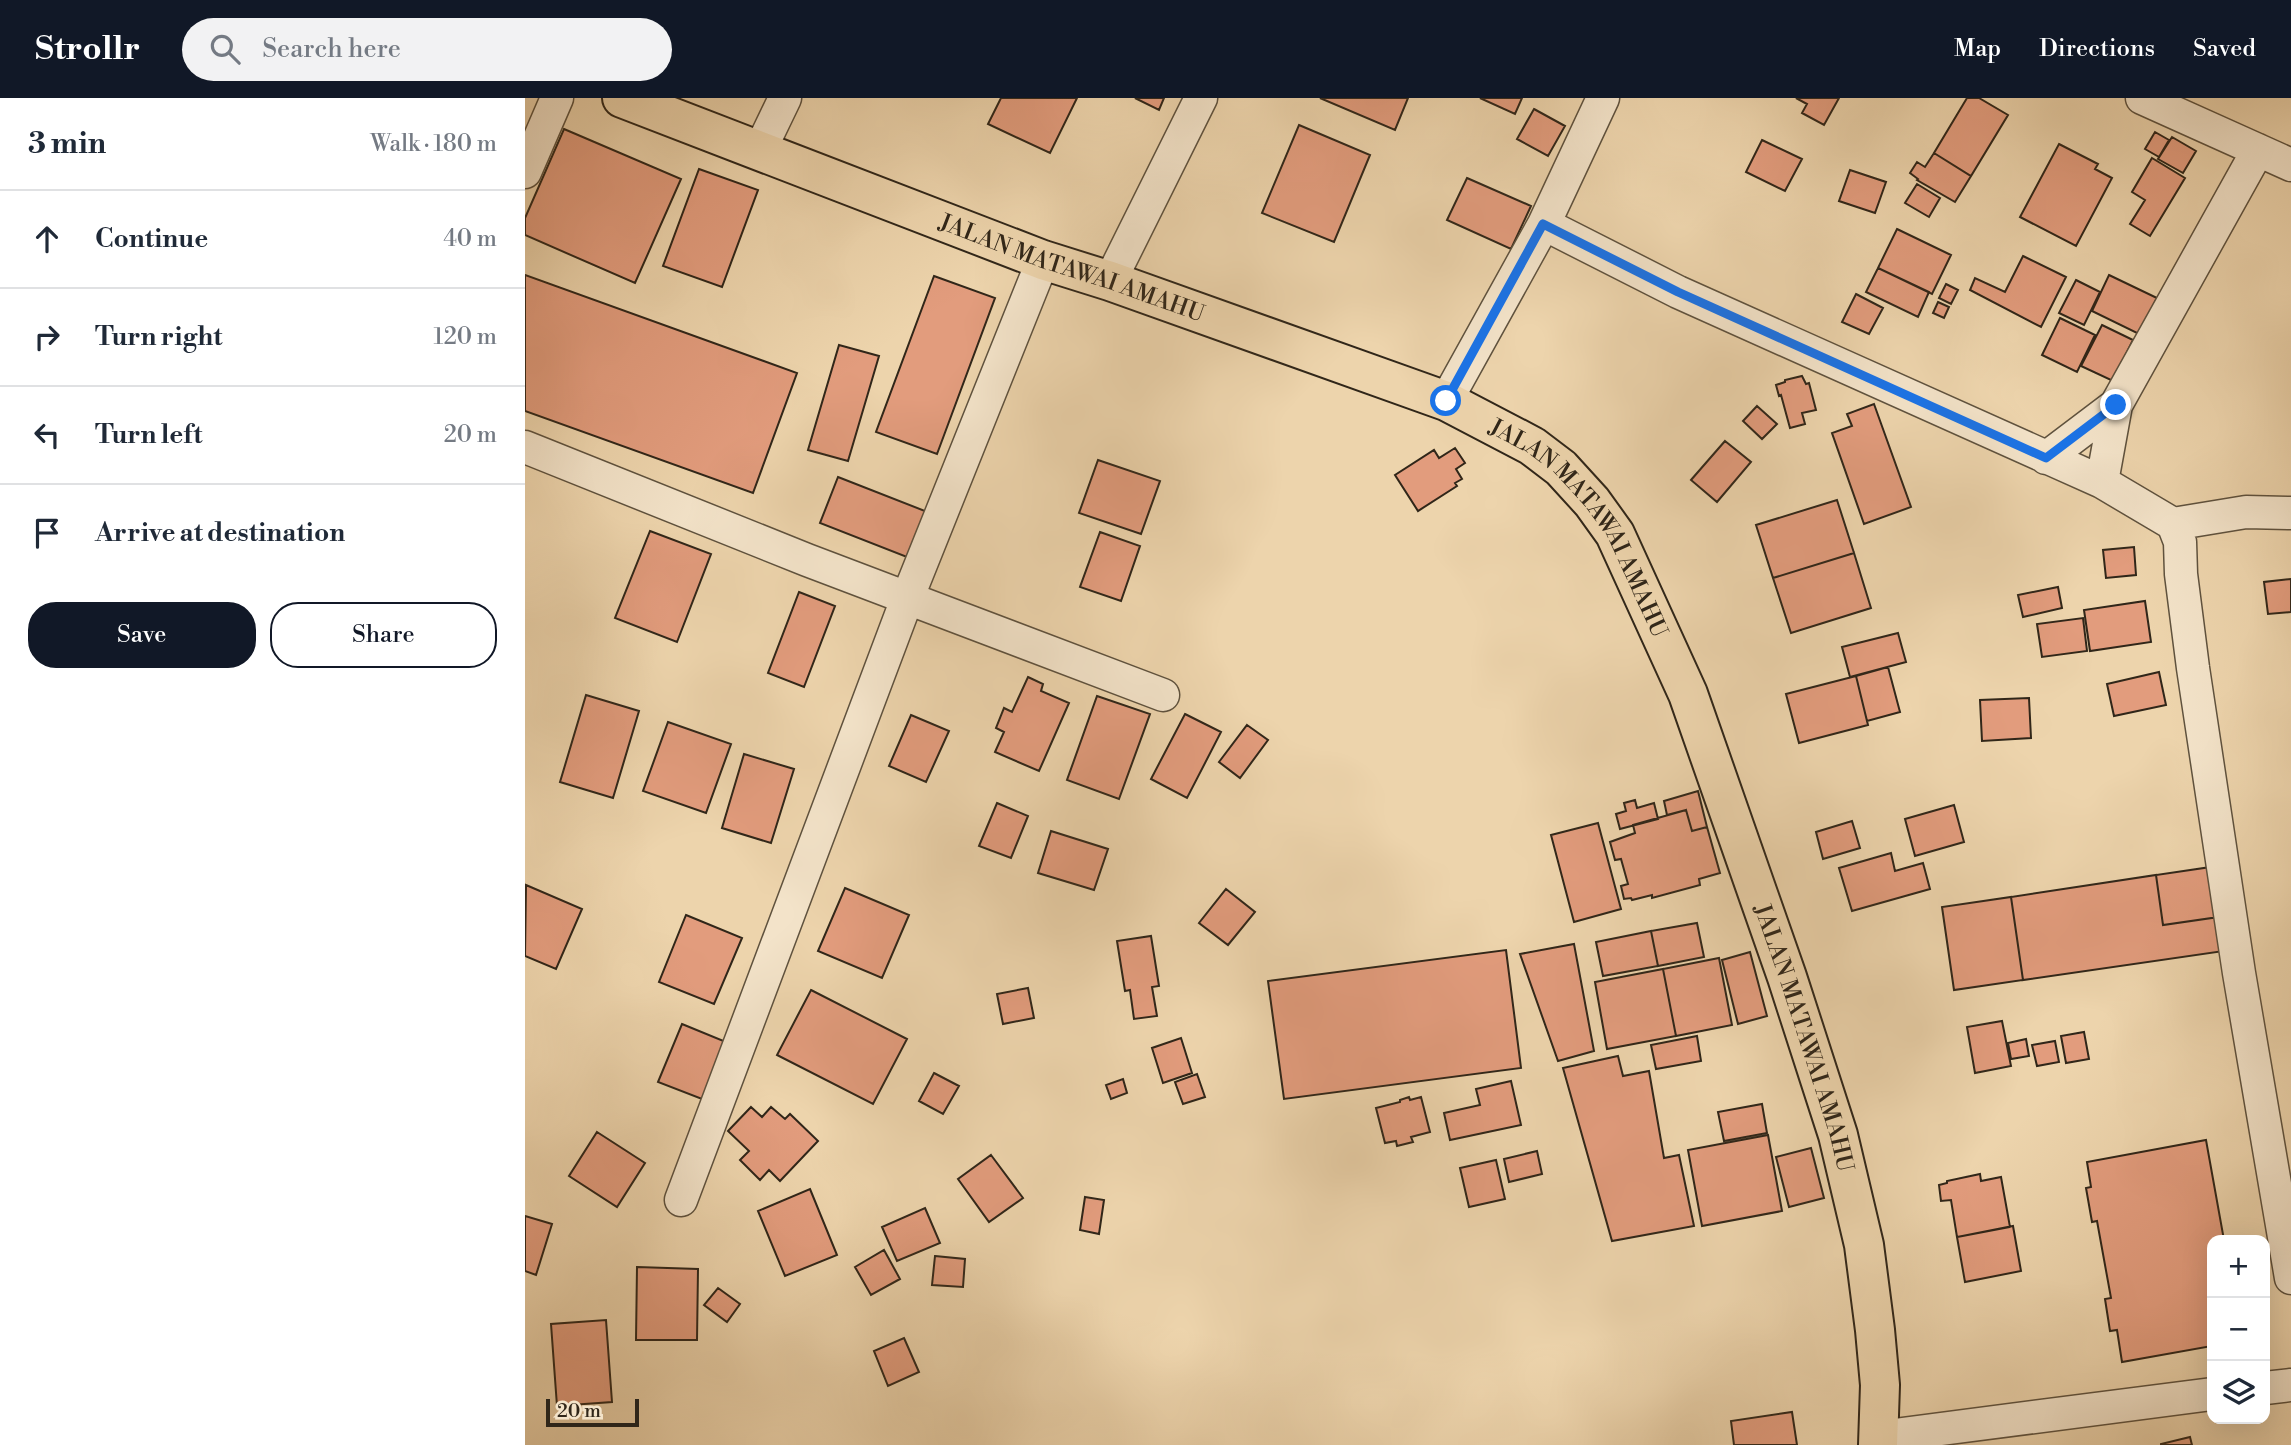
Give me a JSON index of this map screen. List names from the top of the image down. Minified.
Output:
{"streets":{"highway":["JALAN MATAWAI AMAHU"]},"scale_bar":"20 m","page":{"header":"Strollr","search":"Search here","nav":["Map","Directions","Saved"],"heading":["3 min","Walk · 180 m"],"list":[["Continue","40 m"],["Turn right","120 m"],["Turn left","20 m"],"Arrive at destination"],"buttons":["Save","Share"],"map_buttons":["+","−"],"scale":"20 m"}}
